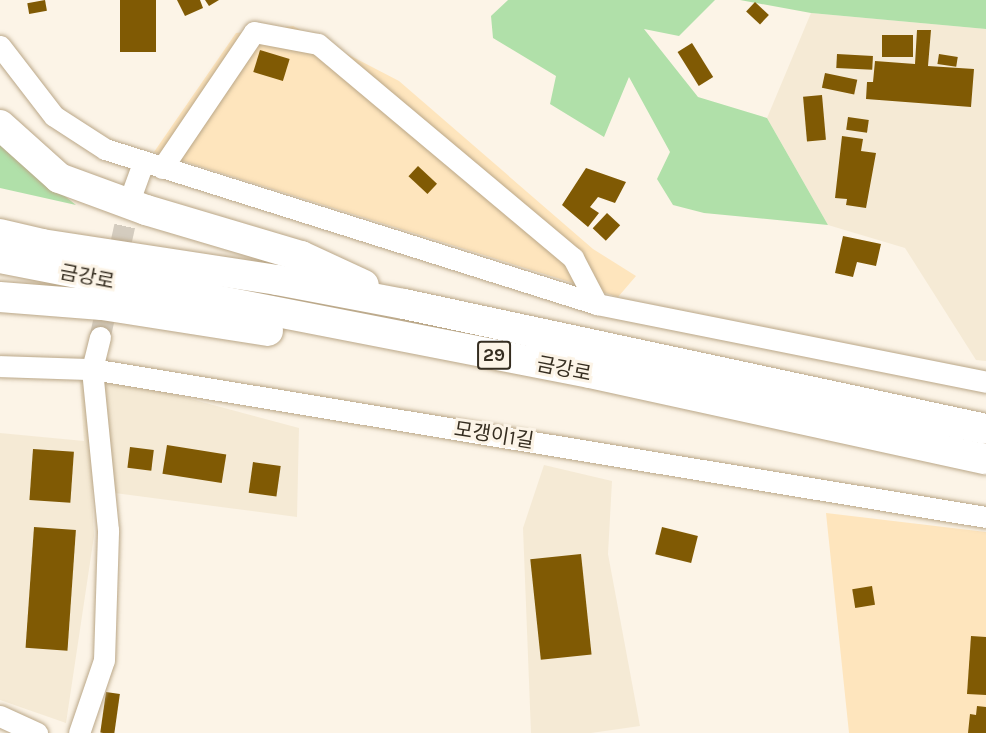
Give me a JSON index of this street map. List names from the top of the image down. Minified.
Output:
{"streets":{"highway":["금강로","29"],"street":["모갱이1길"]}}
